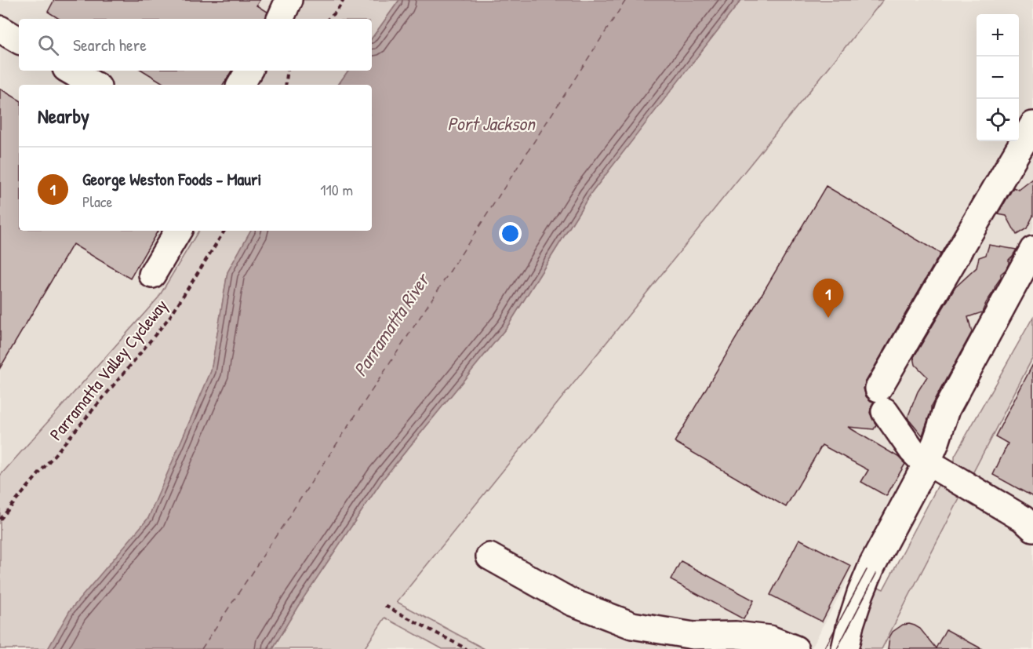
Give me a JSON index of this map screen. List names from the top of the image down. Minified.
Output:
{"streets":{"path":["Parramatta Valley Cycleway"]},"water":["Port Jackson","Parramatta River"],"page":{"map_buttons":["+","−"],"search":"Search here","heading":"Nearby","list":[{"mark":"1","name":"George Weston Foods - Mauri","note":"Place","value":"110 m"}],"pins":"1"}}
